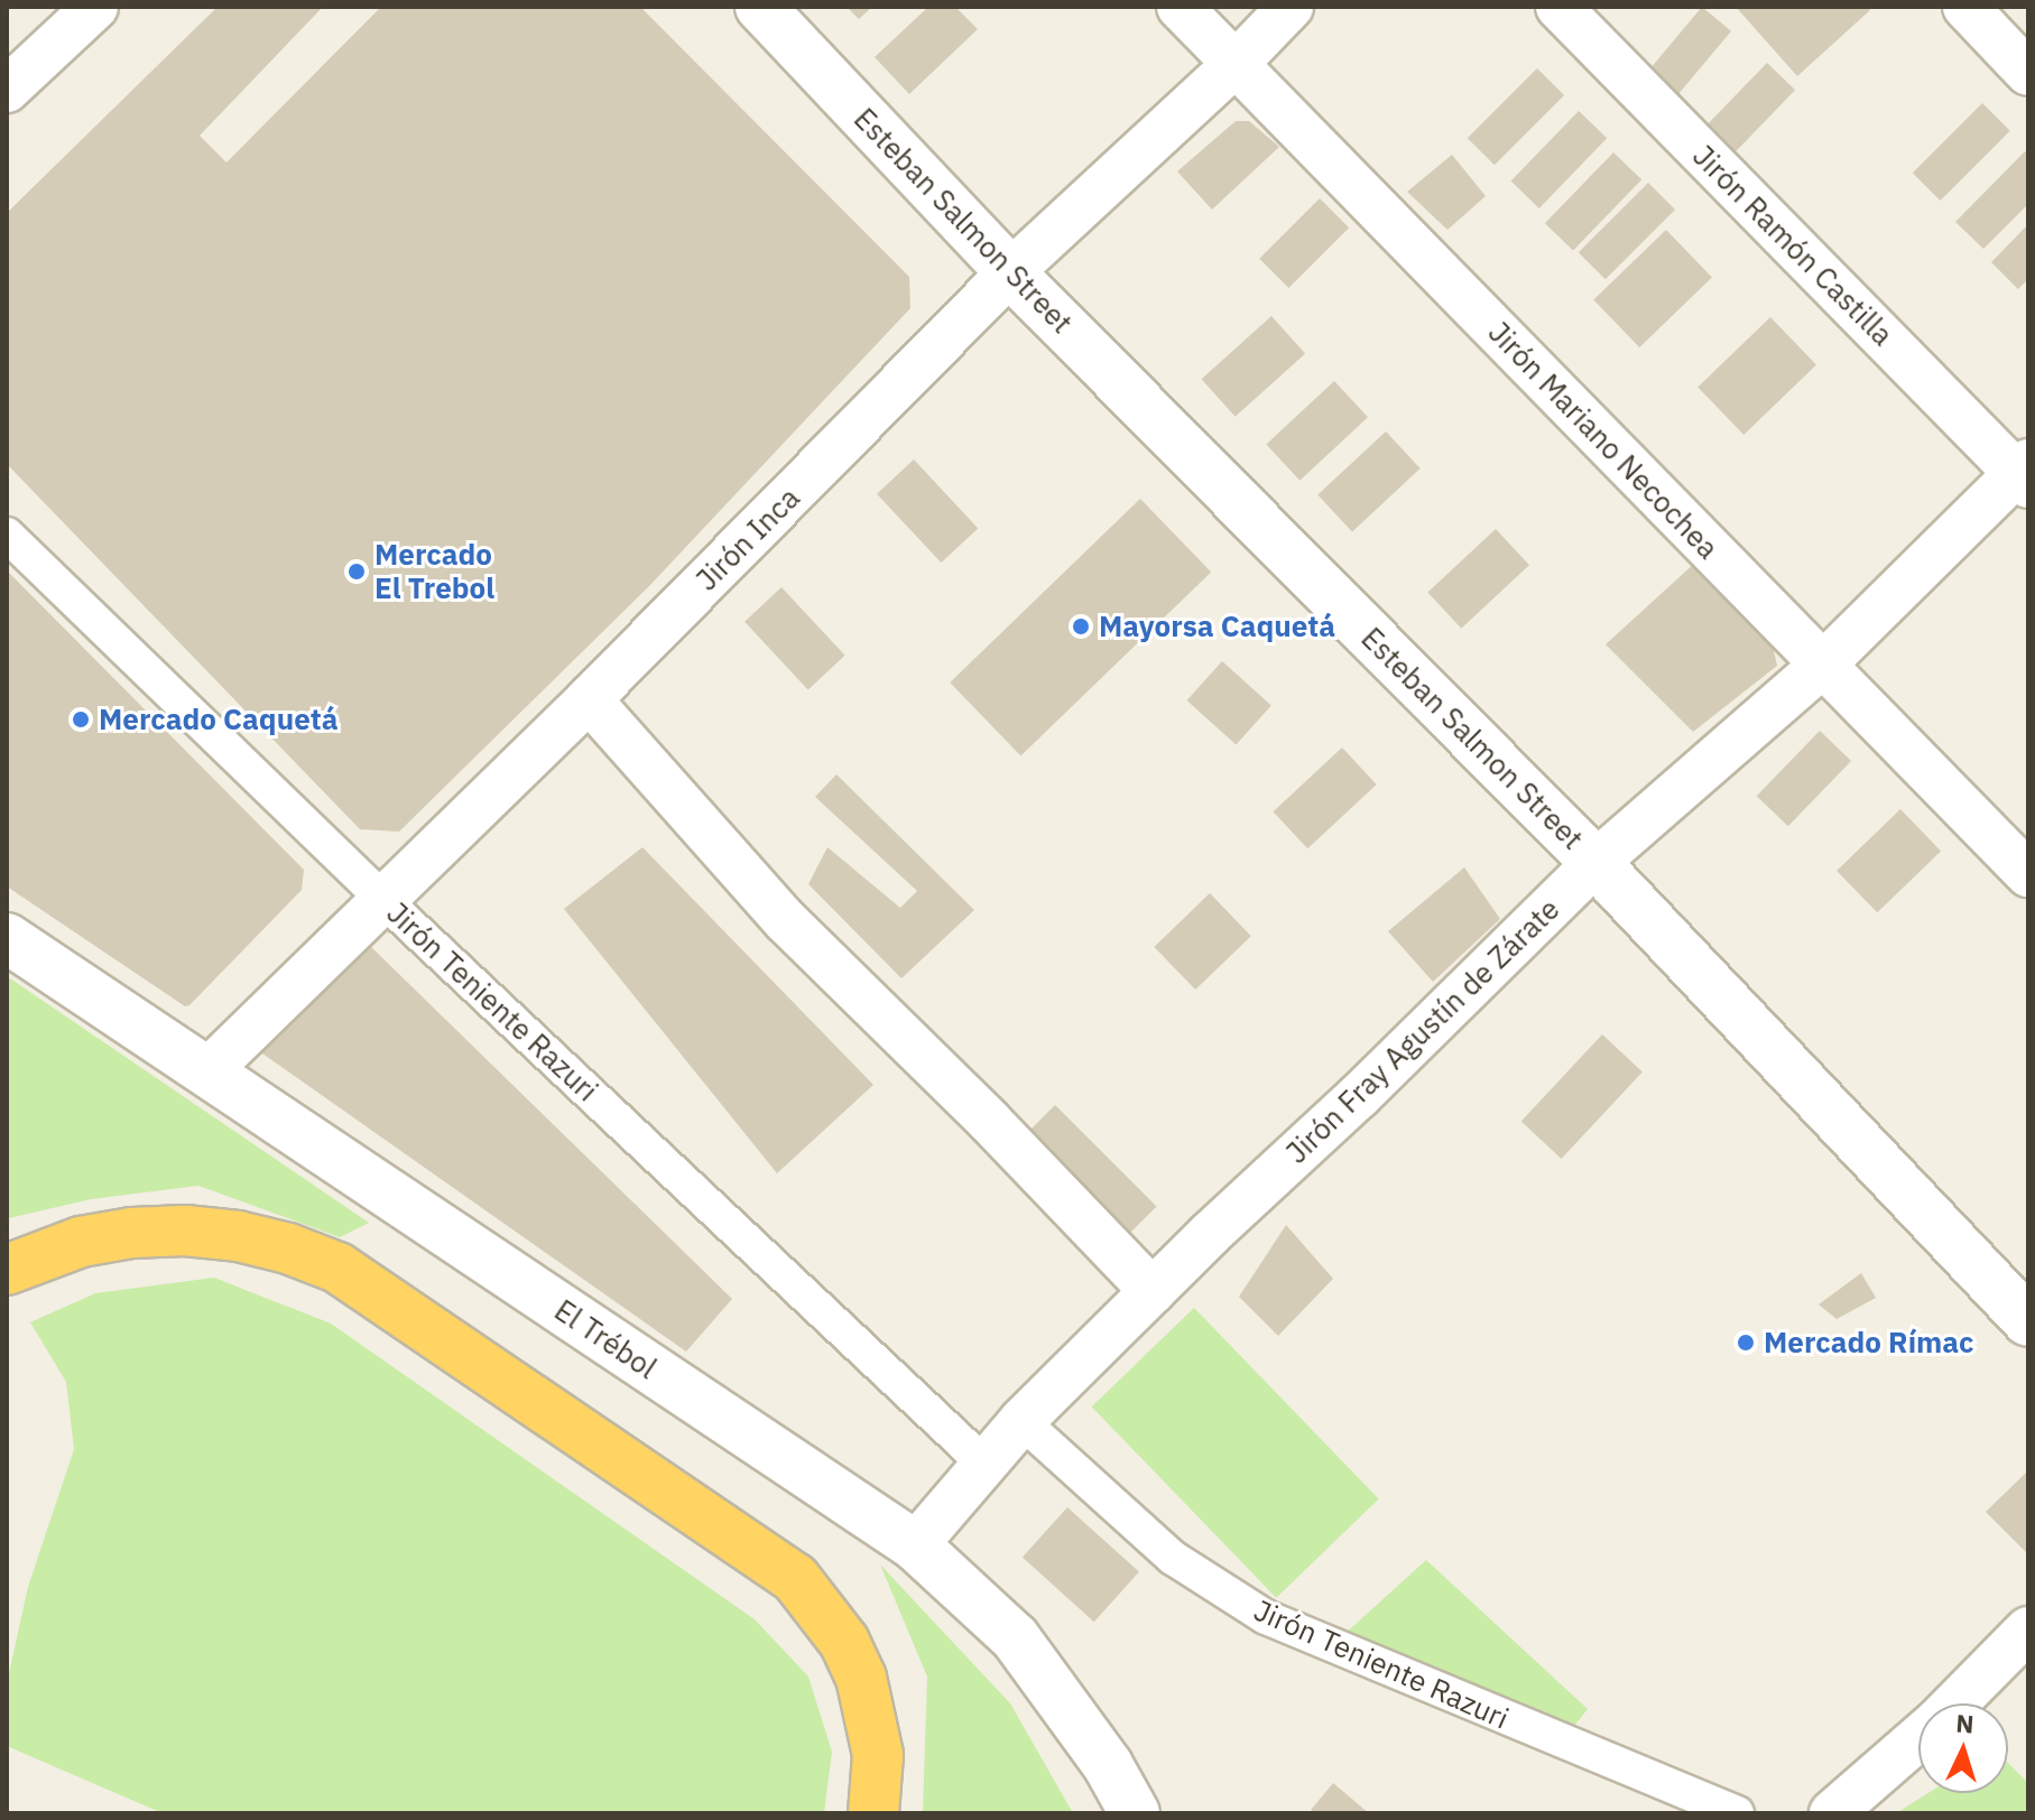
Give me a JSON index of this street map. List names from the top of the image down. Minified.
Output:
{"streets":{"street":["Esteban Salmon Street","Jirón Ramón Castilla","Jirón Mariano Necochea","Jirón Inca","Jirón Teniente Razuri","Jirón Fray Agustín de Zárate","El Trébol"]},"crossings":[["Esteban Salmon Street","Jirón Inca"],["Esteban Salmon Street","Jirón Fray Agustín de Zárate"],["Jirón Ramón Castilla","Jirón Fray Agustín de Zárate"],["Jirón Mariano Necochea","Jirón Inca"],["Jirón Mariano Necochea","Jirón Fray Agustín de Zárate"],["Jirón Inca","Jirón Teniente Razuri"],["Jirón Inca","El Trébol"],["Jirón Teniente Razuri","Jirón Fray Agustín de Zárate"],["Jirón Fray Agustín de Zárate","El Trébol"]],"places":["Mercado El Trebol","Mayorsa Caquetá","Mercado Caquetá","Mercado Rímac"],"north":"top"}
